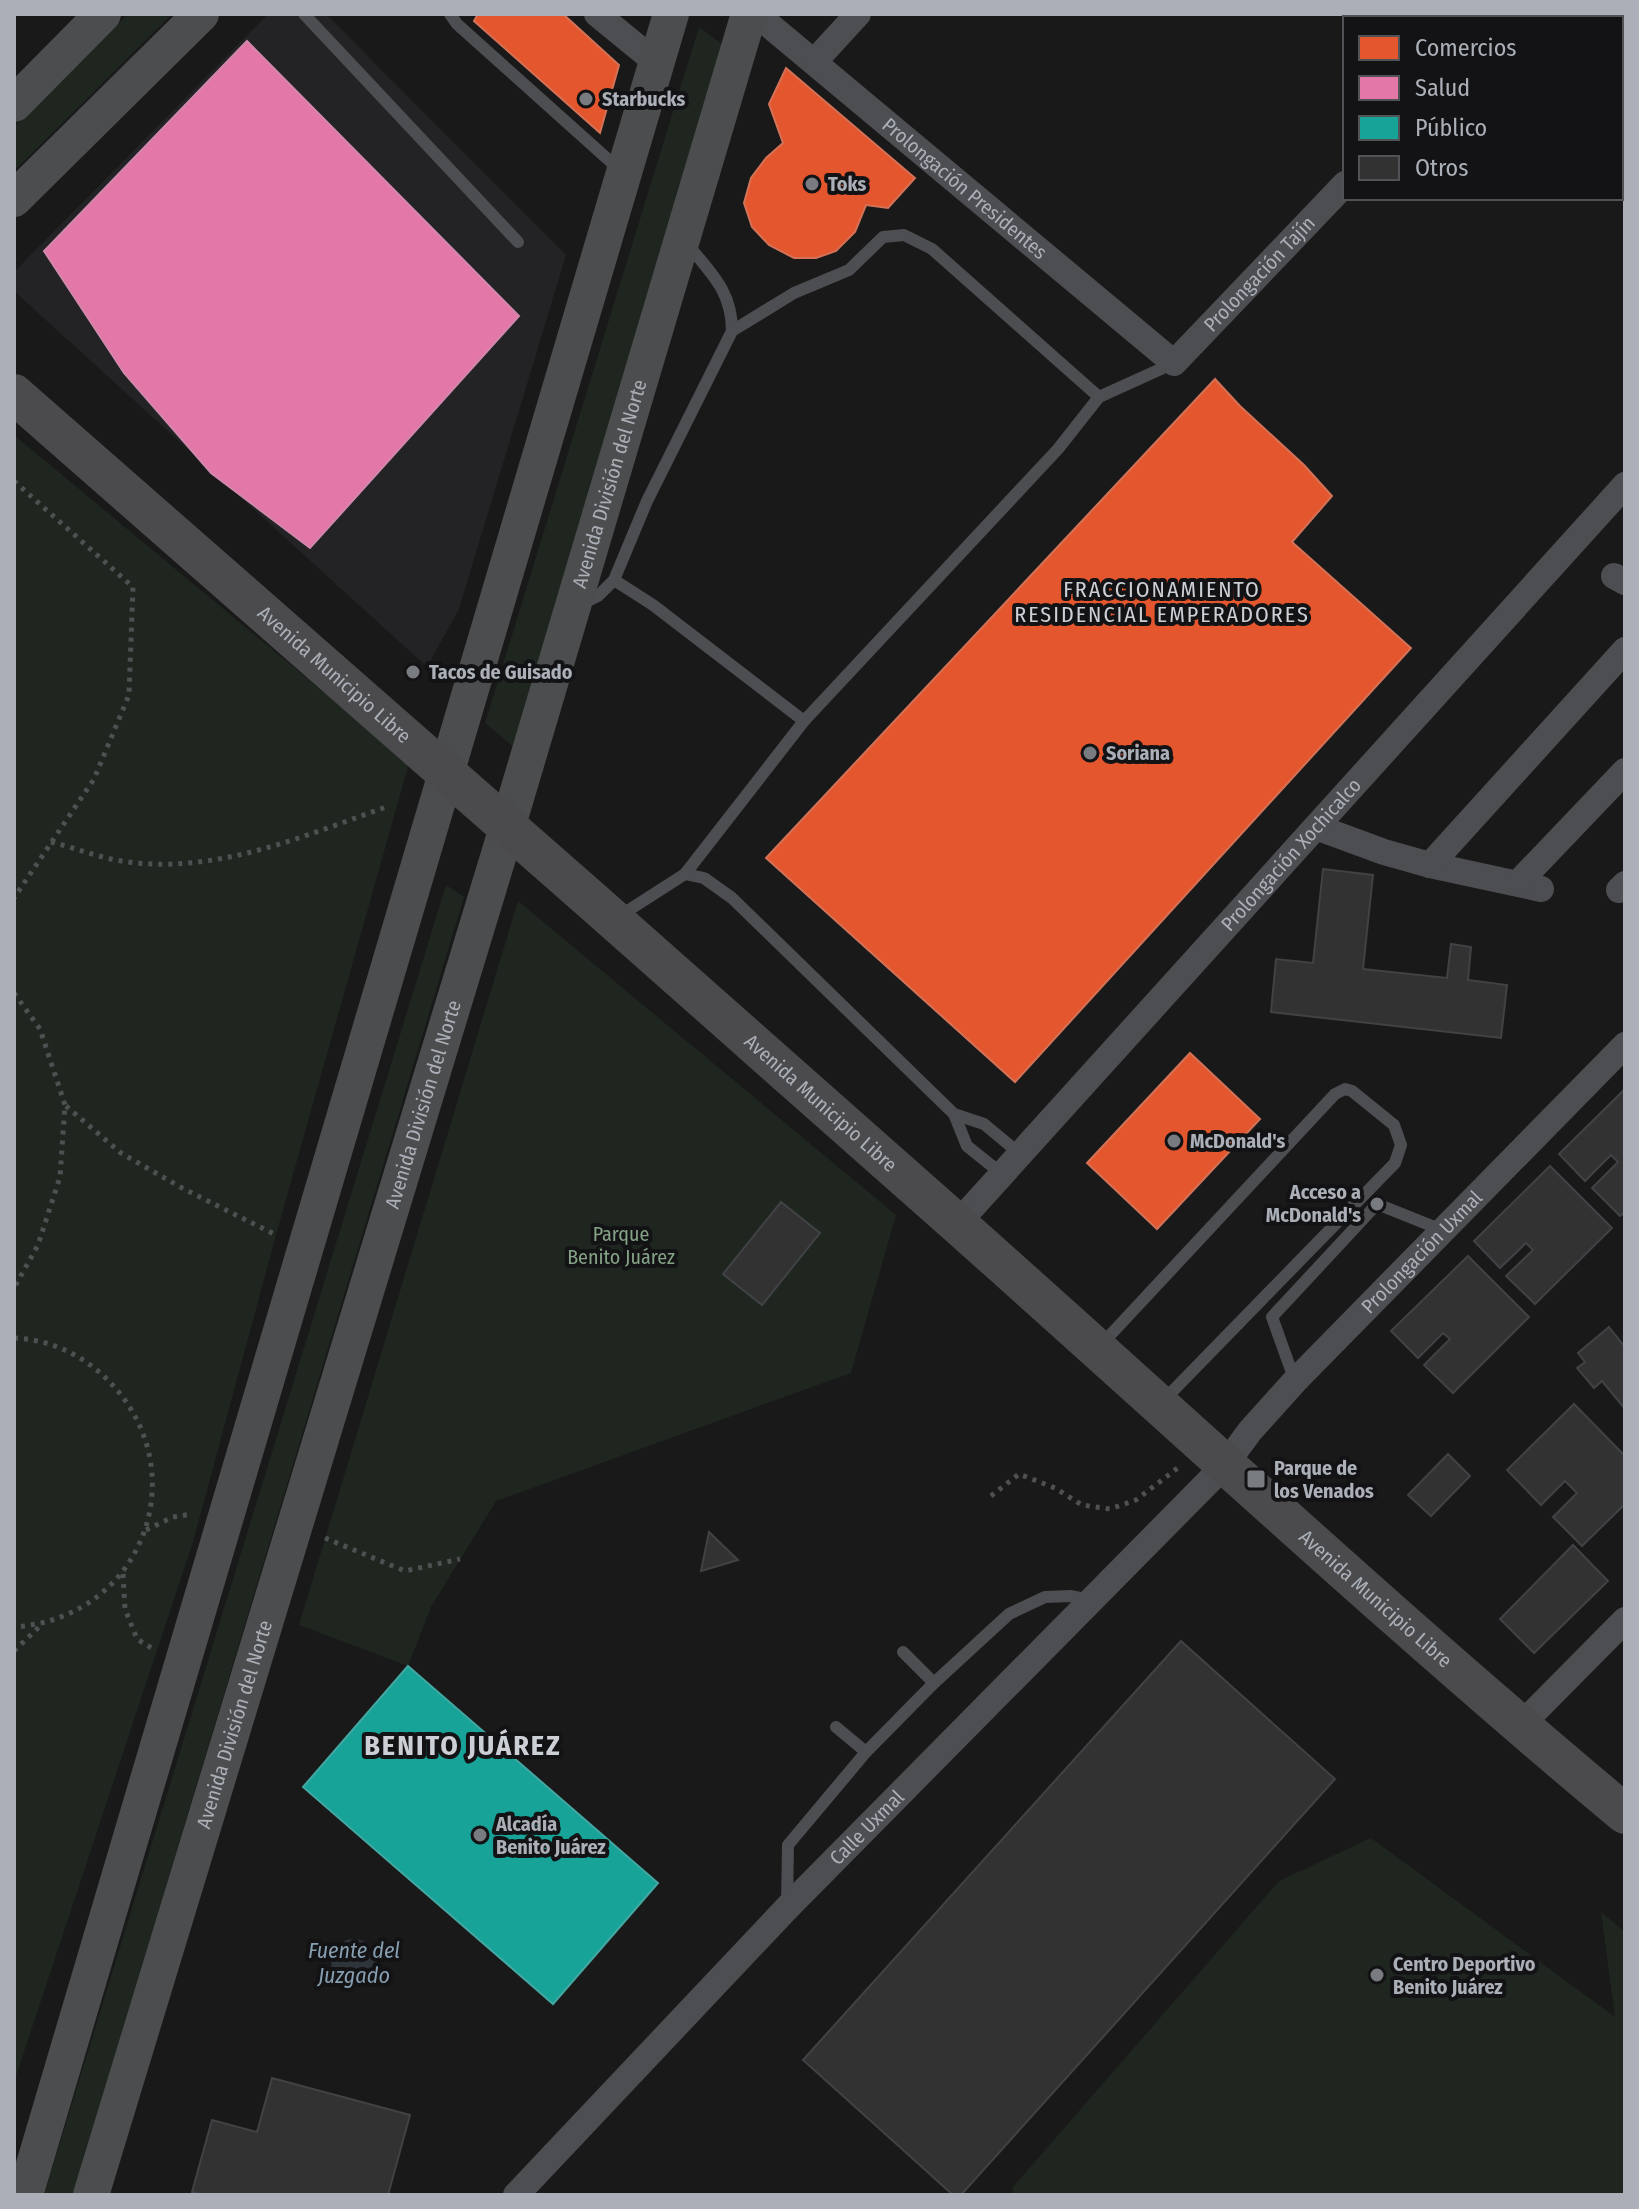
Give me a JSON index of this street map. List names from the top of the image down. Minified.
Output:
{"streets":{"main road":["Avenida División del Norte","Avenida Municipio Libre"],"street":["Prolongación Presidentes","Prolongación Tajín","Prolongación Xochicalco","Prolongación Uxmal","Calle Uxmal"]},"crossings":[["Prolongación Presidentes","Prolongación Tajín"],["Avenida División del Norte","Avenida Municipio Libre"],["Avenida Municipio Libre","Prolongación Xochicalco"],["Avenida Municipio Libre","Prolongación Uxmal"],["Avenida Municipio Libre","Calle Uxmal"],["Prolongación Uxmal","Calle Uxmal"]],"districts":["FRACCIONAMIENTO RESIDENCIAL EMPERADORES","BENITO JUÁREZ"],"water":["Fuente del Juzgado"],"parks":["Parque Benito Juárez"],"places":{"other":["Starbucks","Toks","Tacos de Guisado","Soriana","McDonald's","Acceso a McDonald's","Alcadía Benito Juárez","Centro Deportivo Benito Juárez"],"transit":["Parque de los Venados"]},"legend":["Comercios","Salud","Público","Otros"]}
